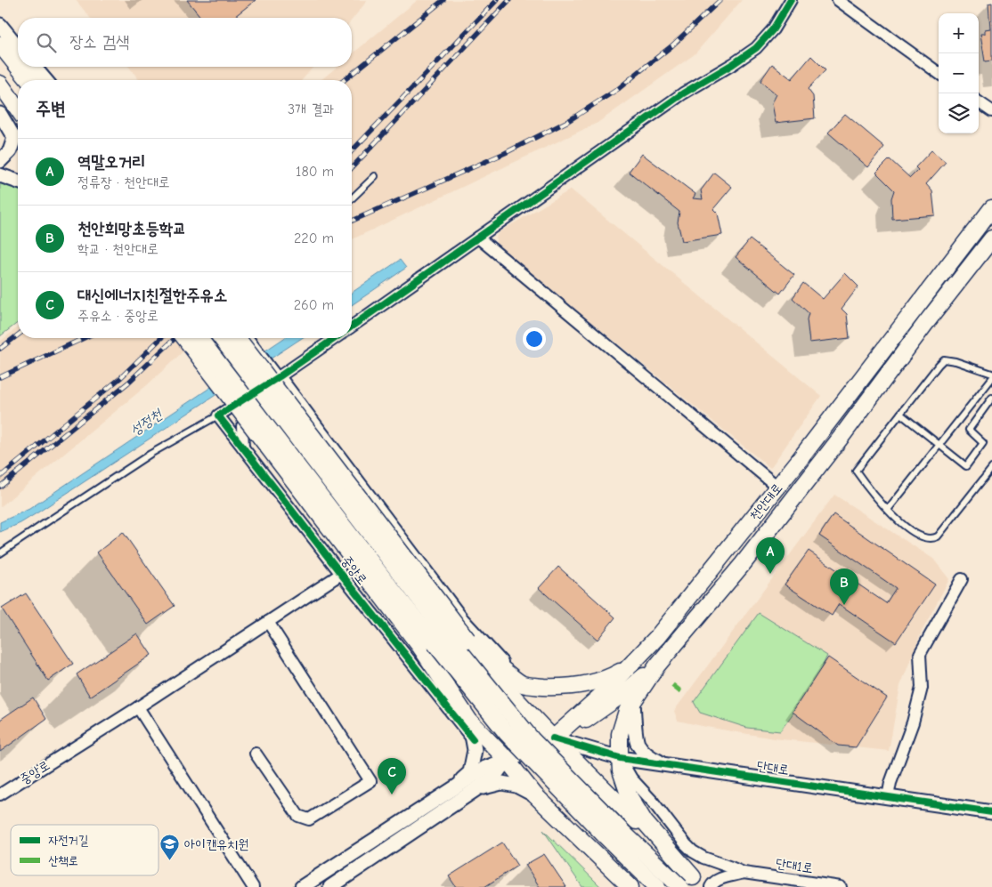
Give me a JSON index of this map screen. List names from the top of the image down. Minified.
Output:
{"streets":{"main road":["천안대로"],"street":["중앙로","단대로","단대1로"]},"crossings":[["천안대로","단대로"]],"water":["성정천"],"places":{"school or university":["아이캔유치원"]},"legend":["자전거길","산책로"],"page":{"map_buttons":["+","−"],"search":"장소 검색","heading":["주변","3개 결과"],"list":[{"mark":"A","name":"역말오거리","note":"정류장 · 천안대로","value":"180 m"},{"mark":"B","name":"천안희망초등학교","note":"학교 · 천안대로","value":"220 m"},{"mark":"C","name":"대신에너지친절한주유소","note":"주유소 · 중앙로","value":"260 m"}],"pins":["A","B","C"]}}
